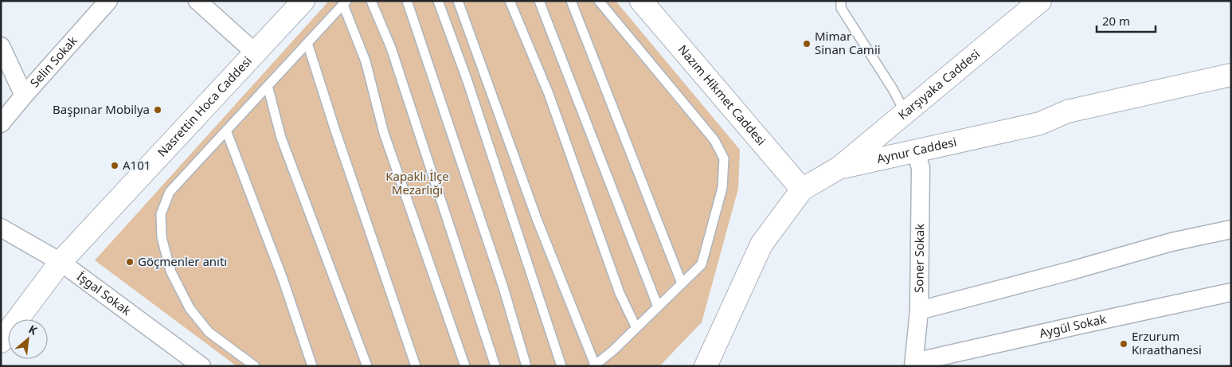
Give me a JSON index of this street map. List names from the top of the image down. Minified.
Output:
{"streets":{"street":["Selin Sokak","Karşıyaka Caddesi","Nazım Hikmet Caddesi","Nasrettin Hoca Caddesi","Aynur Caddesi","Soner Sokak","İşgal Sokak","Aygül Sokak"]},"crossings":[["Karşıyaka Caddesi","Aynur Caddesi"],["Nazım Hikmet Caddesi","Aynur Caddesi"],["Nasrettin Hoca Caddesi","İşgal Sokak"],["Aynur Caddesi","Soner Sokak"],["Soner Sokak","Aygül Sokak"]],"parks":["Kapaklı İlçe Mezarlığı"],"places":["Mimar Sinan Camii","Başpınar Mobilya","A101","Göçmenler anıtı","Erzurum Kıraathanesi"],"scale_bar":"20 m","north":"top right"}
